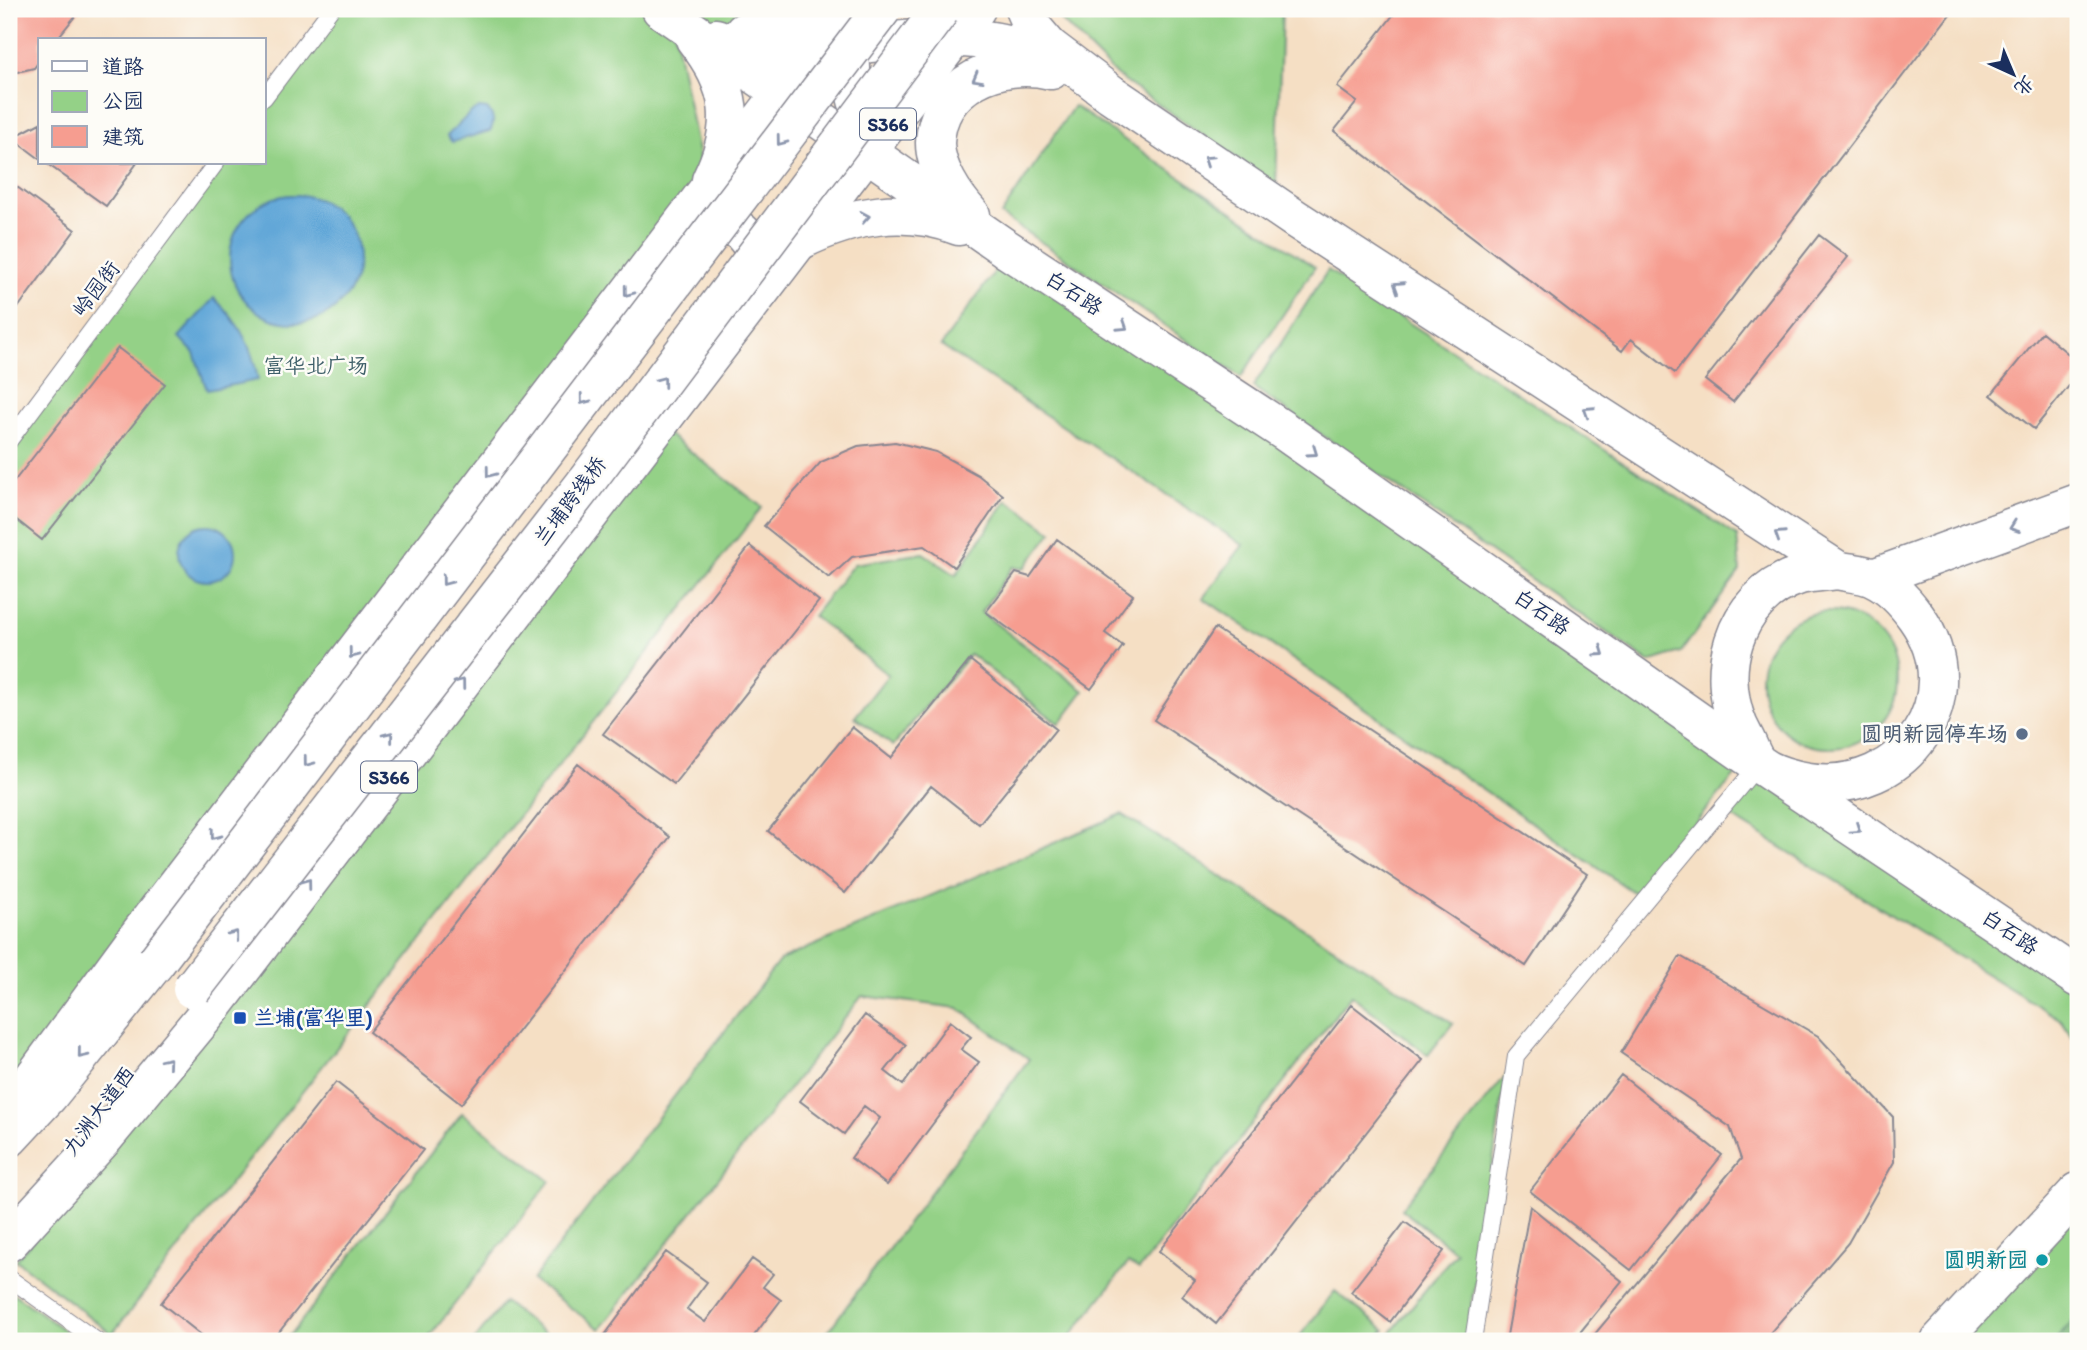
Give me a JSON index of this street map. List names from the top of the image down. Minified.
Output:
{"streets":{"main road":["S366","白石路","兰埔跨线桥","九洲大道西"],"lane":["岭园街"]},"crossings":[["S366","兰埔跨线桥"],["兰埔跨线桥","九洲大道西"]],"parks":["富华北广场"],"places":{"other":["圆明新园停车场","圆明新园"],"transit":["兰埔(富华里)"]},"legend":["道路","公园","建筑"],"north":"bottom right"}
